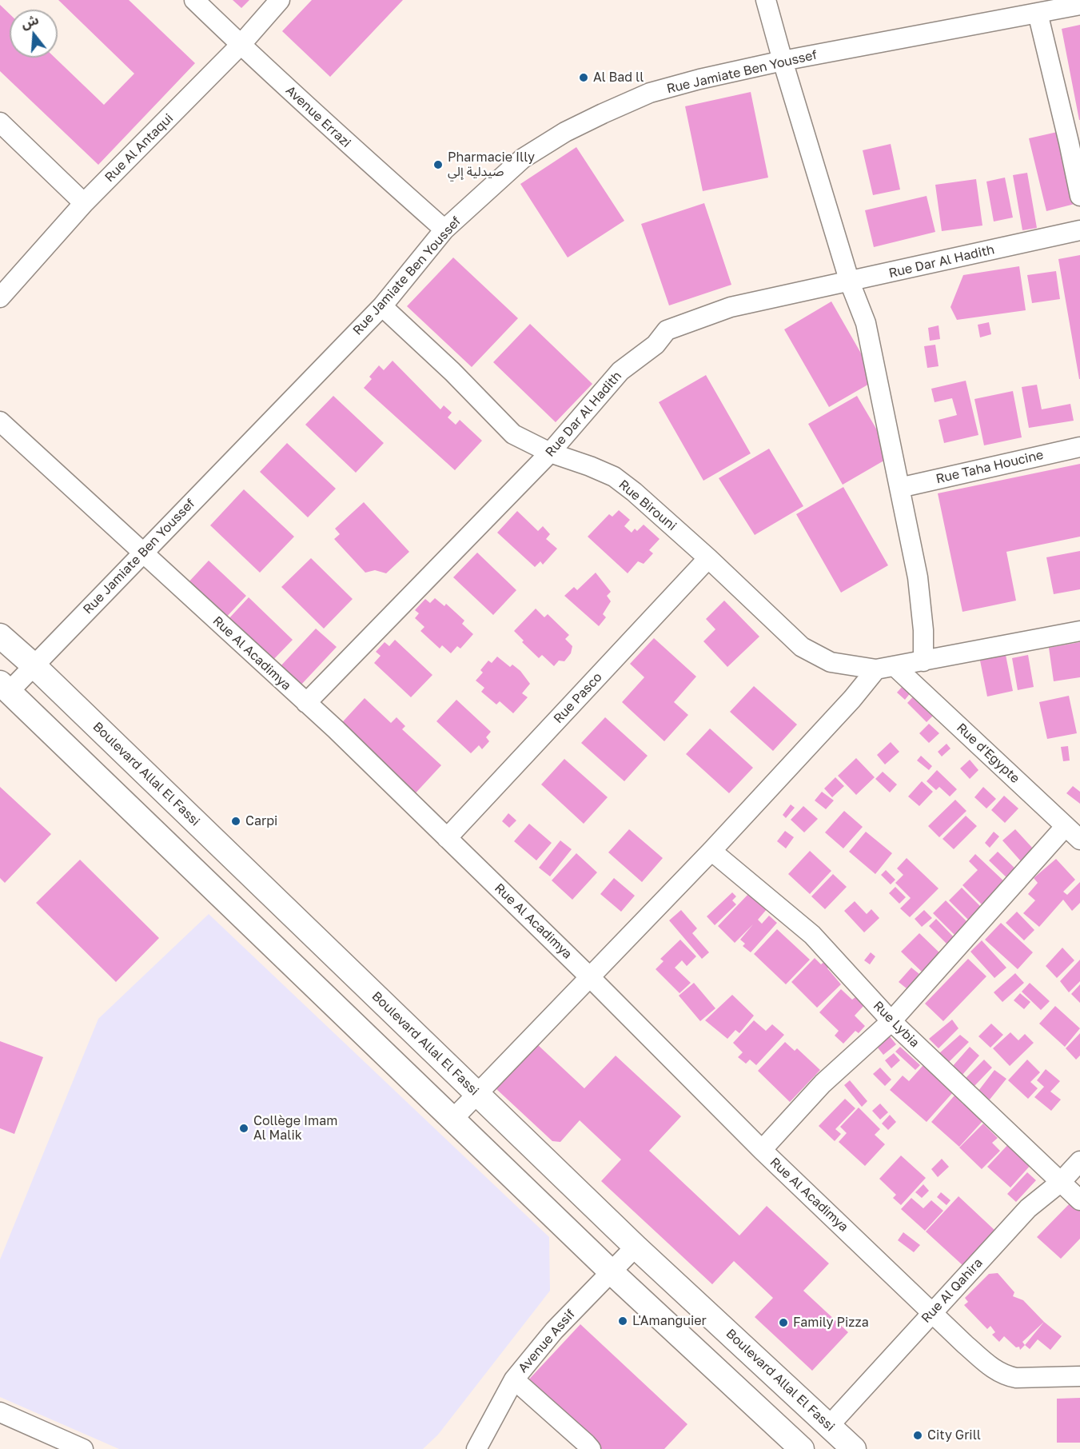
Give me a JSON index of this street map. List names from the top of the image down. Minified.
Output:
{"streets":{"main road":["Boulevard Allal El Fassi"],"street":["Rue Jamiate Ben Youssef","Avenue Errazi","Rue Al Antaqui","Rue Dar Al Hadith","Rue Taha Houcine","Rue Birouni","Rue Al Acadimya","Rue Pasco","Rue d'Egypte","Rue Lybia","Rue Al Qahira","Avenue Assif"]},"crossings":[["Rue Jamiate Ben Youssef","Avenue Errazi"],["Rue Jamiate Ben Youssef","Rue Birouni"],["Rue Jamiate Ben Youssef","Rue Al Acadimya"],["Rue Jamiate Ben Youssef","Boulevard Allal El Fassi"],["Avenue Errazi","Rue Al Antaqui"],["Rue Dar Al Hadith","Rue Birouni"],["Rue Dar Al Hadith","Rue Al Acadimya"],["Rue Birouni","Rue Pasco"],["Rue Birouni","Rue d'Egypte"],["Rue Al Acadimya","Rue Pasco"],["Rue Al Acadimya","Rue Al Qahira"],["Boulevard Allal El Fassi","Rue Al Qahira"],["Boulevard Allal El Fassi","Avenue Assif"],["Rue Lybia","Rue Al Qahira"]],"places":["Al Bad ll","Pharmacie Illy صيدلية إلي","Carpi","Collège Imam Al Malik","L'Amanguier","Family Pizza","City Grill"],"north":"top"}
